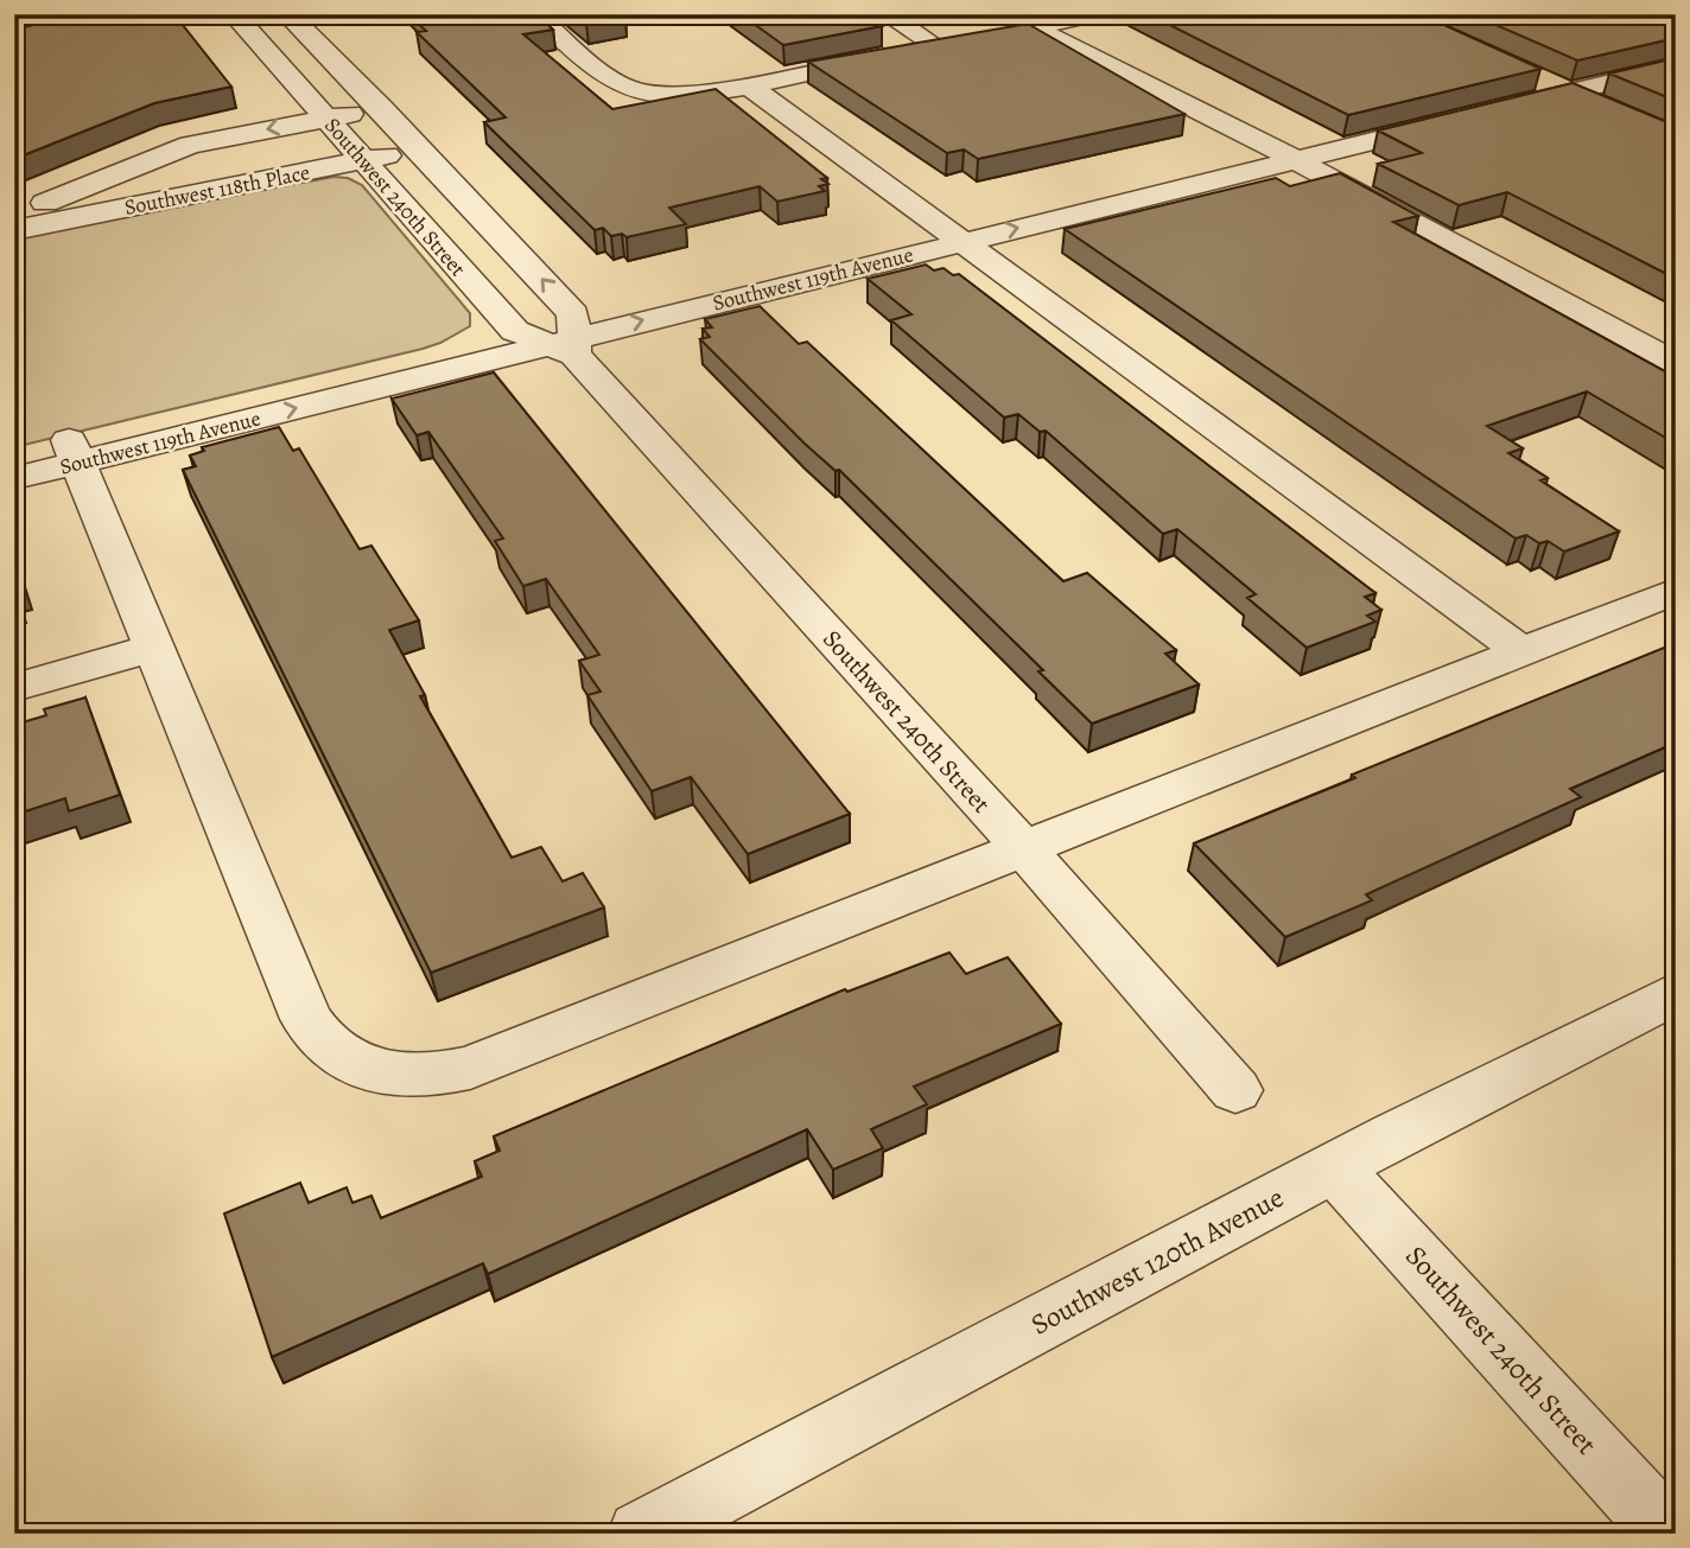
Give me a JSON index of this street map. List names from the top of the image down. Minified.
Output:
{"streets":{"street":["Southwest 118th Place","Southwest 240th Street","Southwest 119th Avenue","Southwest 120th Avenue"]},"crossings":[["Southwest 118th Place","Southwest 240th Street"],["Southwest 240th Street","Southwest 119th Avenue"],["Southwest 240th Street","Southwest 120th Avenue"]]}
